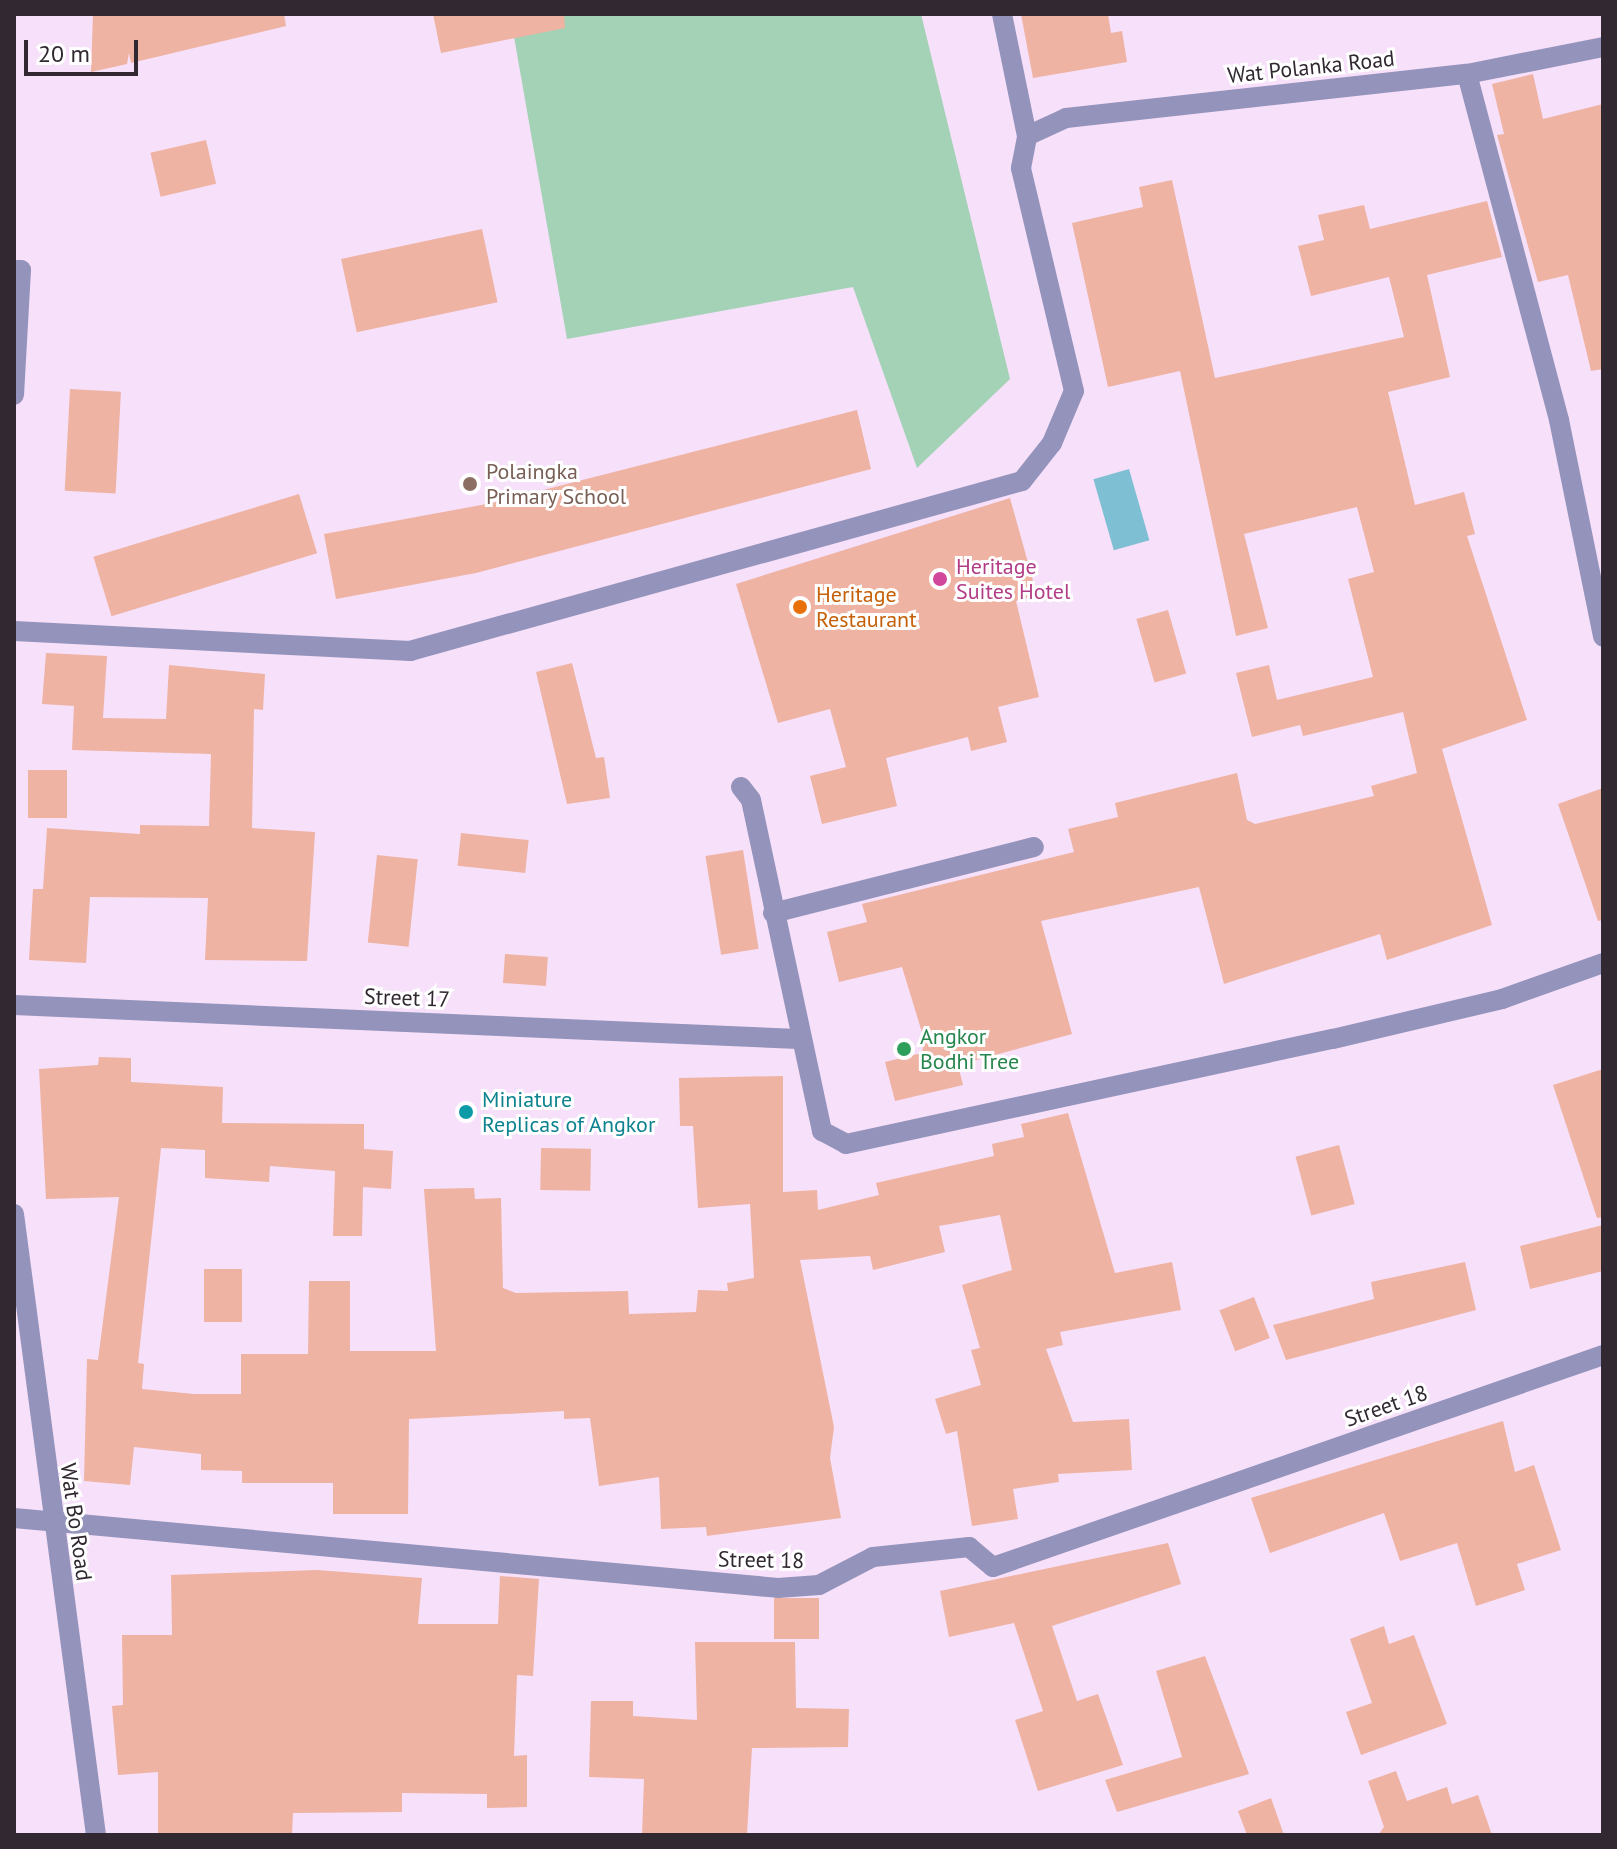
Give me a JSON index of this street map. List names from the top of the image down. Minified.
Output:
{"streets":{"street":["Wat Polanka Road","Street 17","Street 18","Wat Bo Road"]},"crossings":[["Street 18","Wat Bo Road"]],"places":["Polaingka Primary School","Heritage Suites Hotel","Heritage Restaurant","Angkor Bodhi Tree","Miniature Replicas of Angkor"],"scale_bar":"20 m"}
